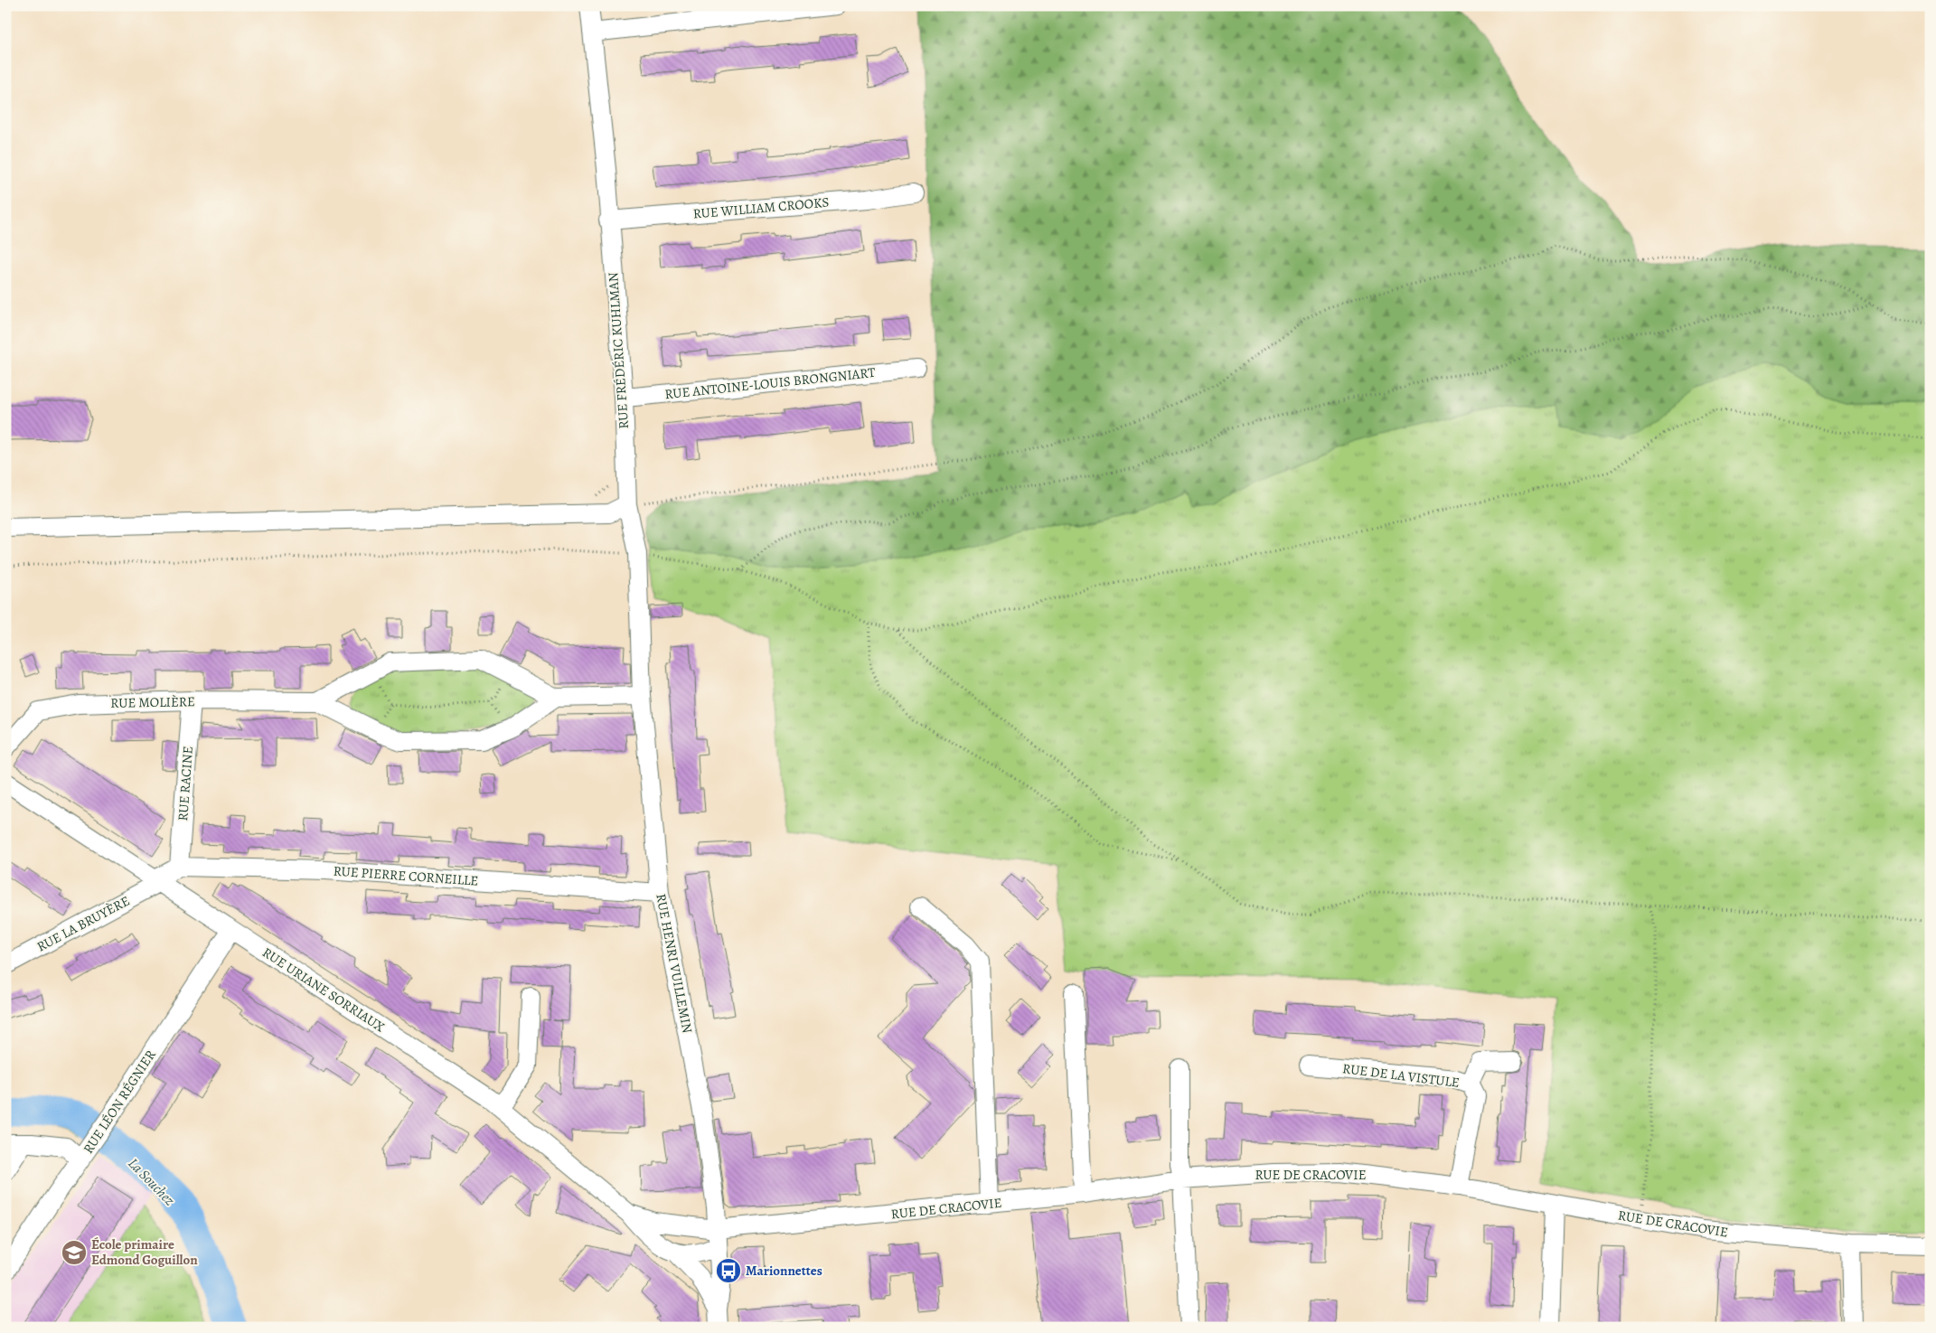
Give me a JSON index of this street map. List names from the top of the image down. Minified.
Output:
{"streets":{"street":["RUE WILLIAM CROOKS","RUE FRÉDÉRIC KUHLMAN","RUE ANTOINE-LOUIS BRONGNIART","RUE MOLIÈRE","RUE RACINE","RUE PIERRE CORNEILLE","RUE LA BRUYÈRE","RUE HENRI VUILLEMIN","RUE URIANE SORRIAUX","RUE DE LA VISTULE","RUE LÉON RÉGNIER","RUE DE CRACOVIE"]},"crossings":[["RUE WILLIAM CROOKS","RUE FRÉDÉRIC KUHLMAN"],["RUE FRÉDÉRIC KUHLMAN","RUE ANTOINE-LOUIS BRONGNIART"],["RUE FRÉDÉRIC KUHLMAN","RUE MOLIÈRE"],["RUE FRÉDÉRIC KUHLMAN","RUE HENRI VUILLEMIN"],["RUE MOLIÈRE","RUE RACINE"],["RUE MOLIÈRE","RUE HENRI VUILLEMIN"],["RUE RACINE","RUE PIERRE CORNEILLE"],["RUE PIERRE CORNEILLE","RUE HENRI VUILLEMIN"],["RUE LA BRUYÈRE","RUE URIANE SORRIAUX"],["RUE HENRI VUILLEMIN","RUE URIANE SORRIAUX"],["RUE HENRI VUILLEMIN","RUE DE CRACOVIE"],["RUE URIANE SORRIAUX","RUE LÉON RÉGNIER"],["RUE URIANE SORRIAUX","RUE DE CRACOVIE"],["RUE DE LA VISTULE","RUE DE CRACOVIE"]],"water":["La Souchez"],"places":{"school or university":["École primaire Edmond Goguillon"],"bus stop":["Marionnettes"]}}
